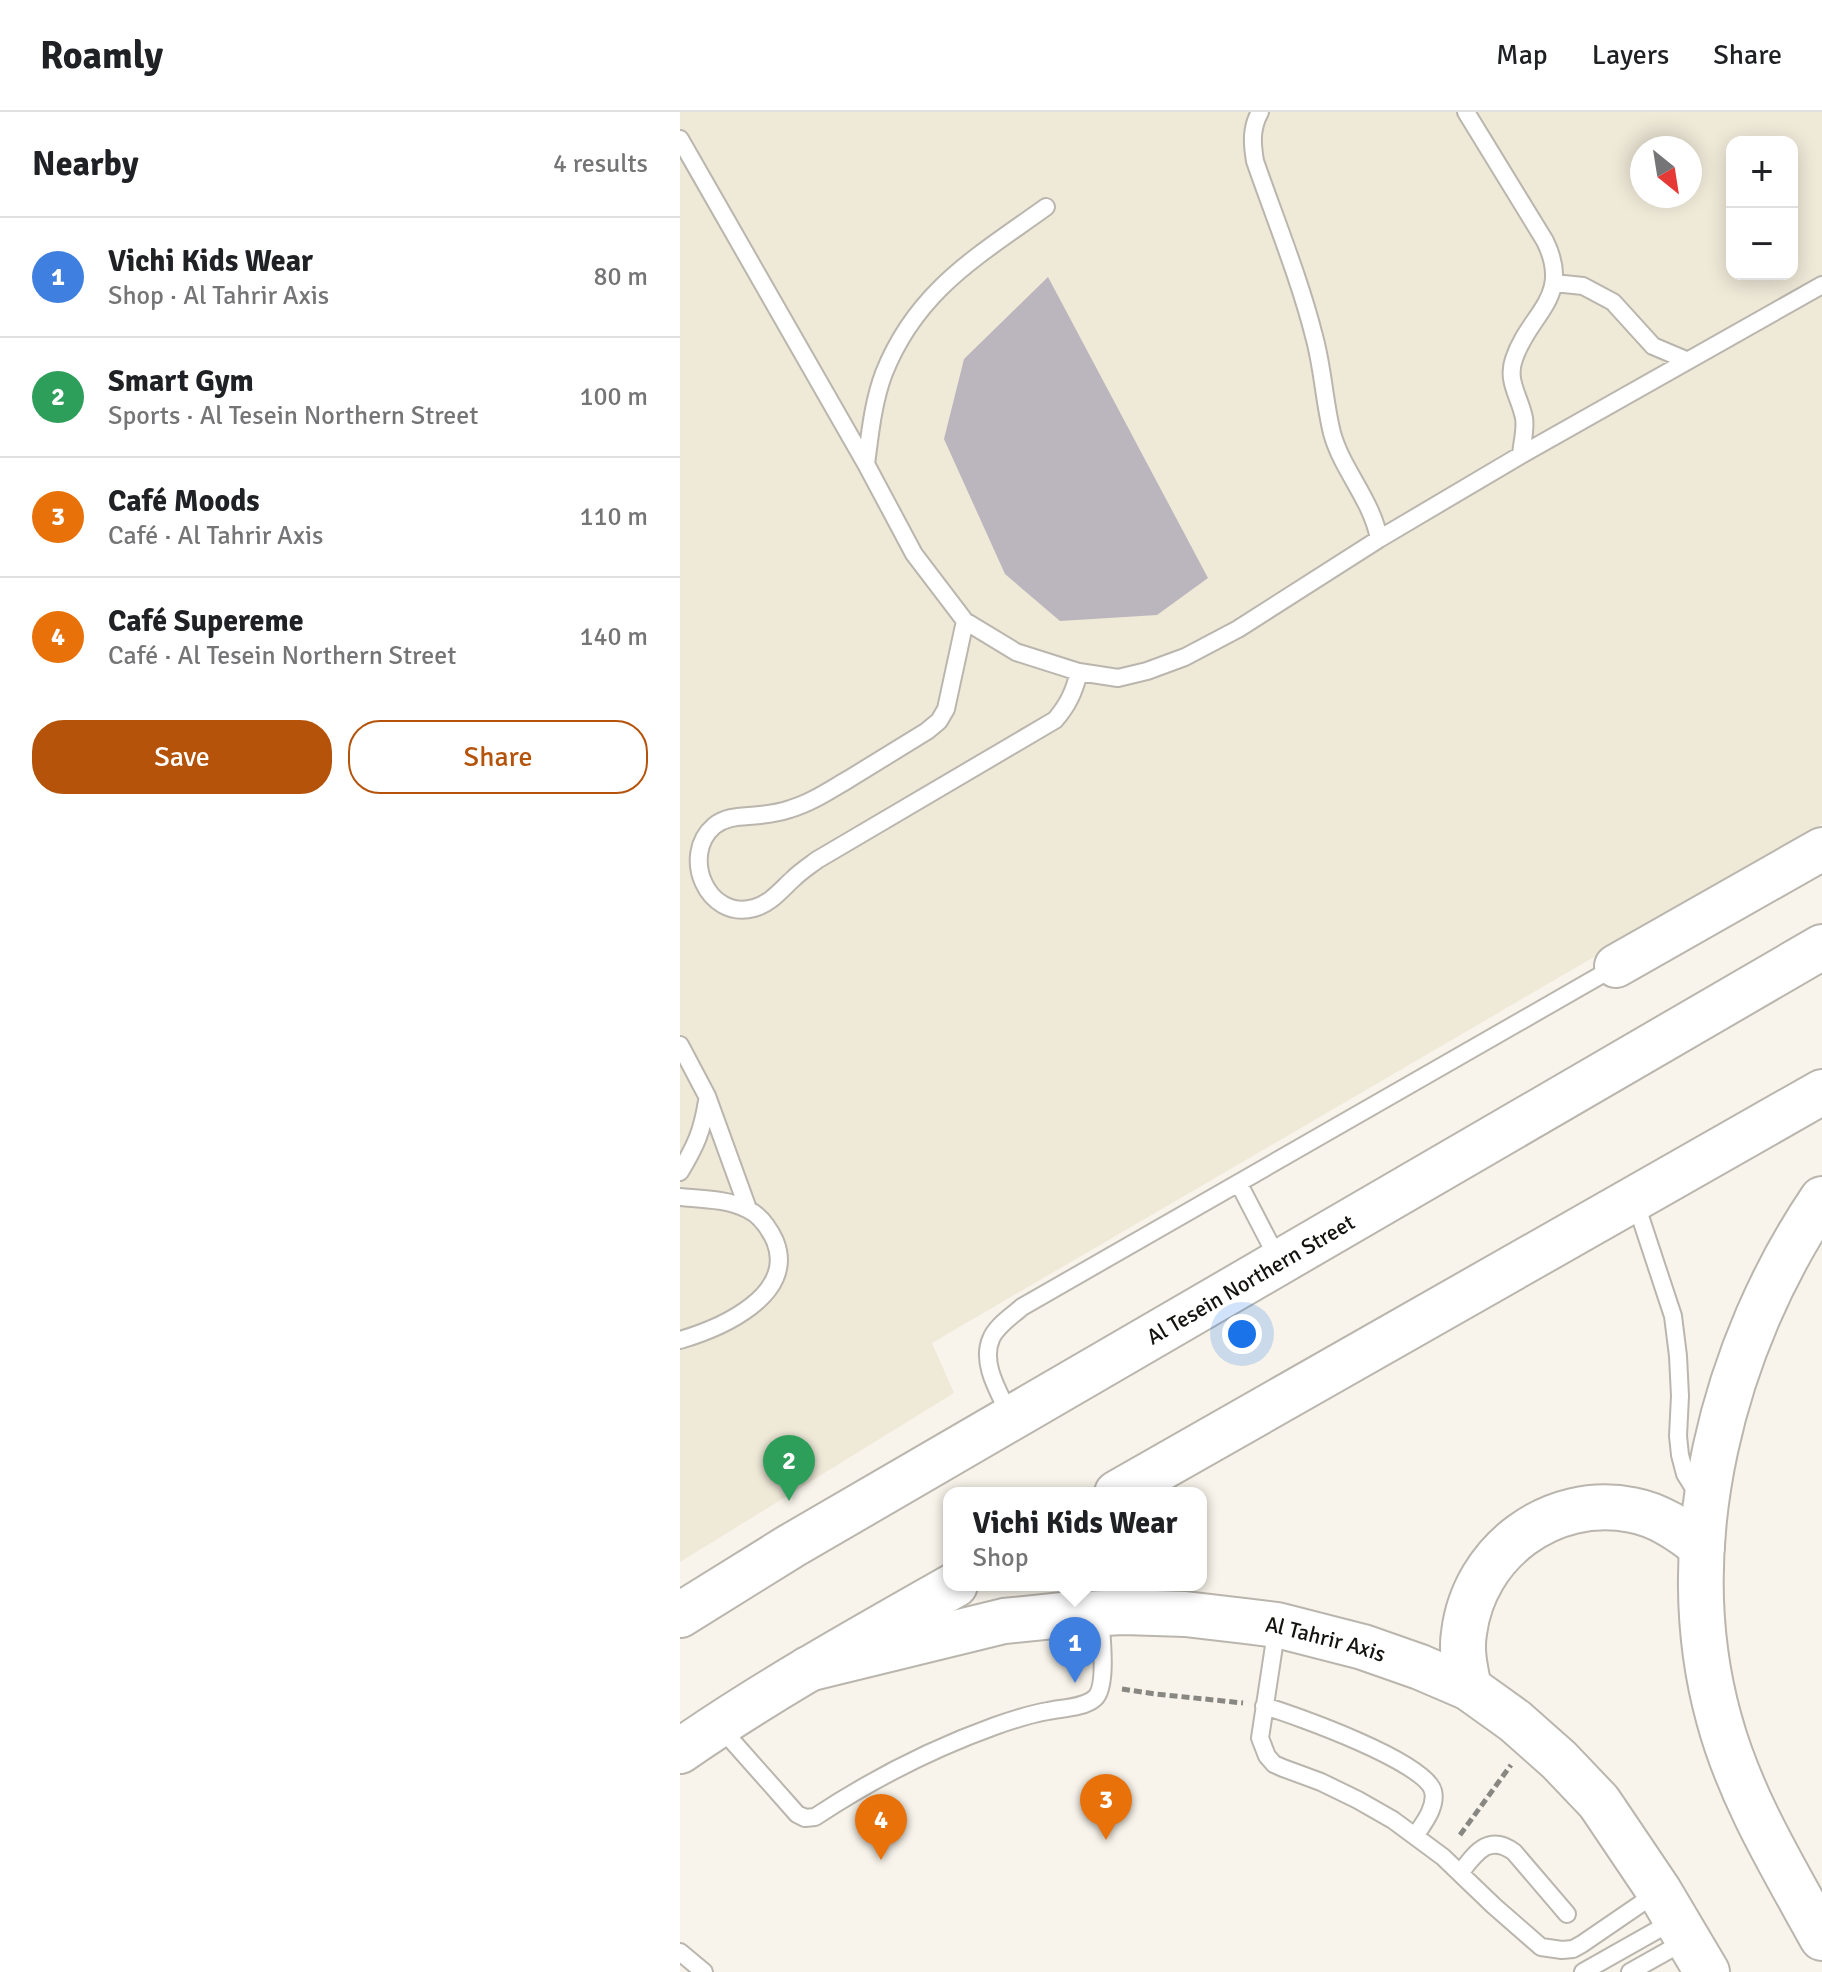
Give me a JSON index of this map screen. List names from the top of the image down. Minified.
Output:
{"streets":{"main road":["Al Tesein Northern Street","Al Tahrir Axis"]},"north":"bottom right","page":{"header":"Roamly","nav":["Map","Layers","Share"],"heading":["Nearby","4 results"],"map_buttons":["+","−"],"list":[{"mark":"1","name":"Vichi Kids Wear","note":"Shop · Al Tahrir Axis","value":"80 m"},{"mark":"2","name":"Smart Gym","note":"Sports · Al Tesein Northern Street","value":"100 m"},{"mark":"3","name":"Café Moods","note":"Café · Al Tahrir Axis","value":"110 m"},{"mark":"4","name":"Café Supereme","note":"Café · Al Tesein Northern Street","value":"140 m"}],"buttons":["Save","Share"],"pins":["2","1","3","4"],"popup":["Vichi Kids Wear","Shop"]}}
